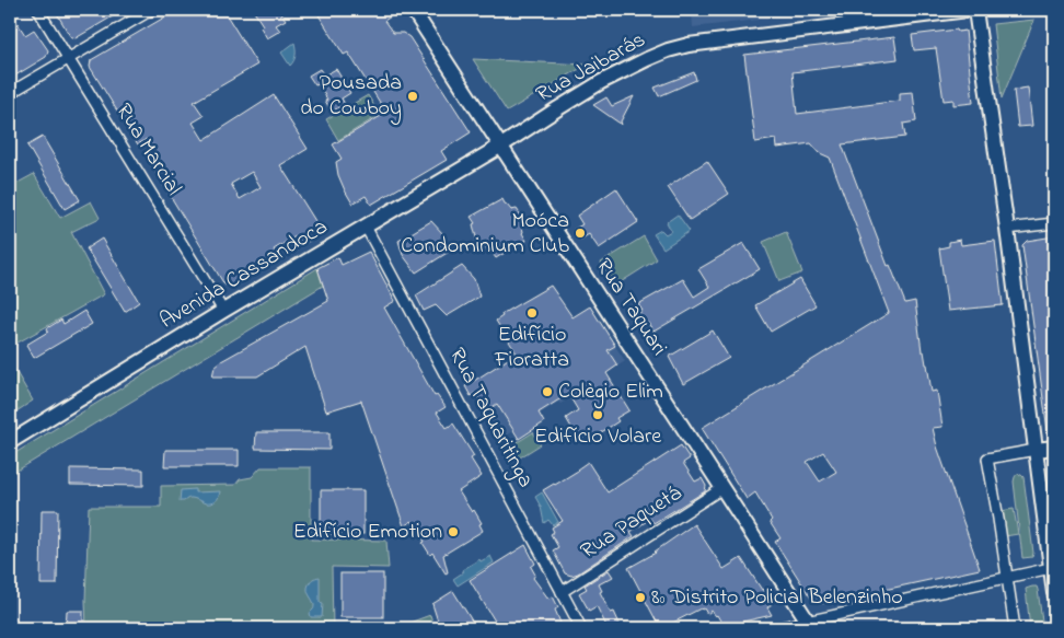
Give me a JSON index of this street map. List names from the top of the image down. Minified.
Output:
{"streets":{"street":["Rua Jaibarás","Rua Marcial","Avenida Cassandoca","Rua Taquari","Rua Taquaritinga","Rua Paquetá"]},"crossings":[["Rua Jaibarás","Avenida Cassandoca"],["Rua Jaibarás","Rua Taquari"],["Rua Marcial","Avenida Cassandoca"],["Avenida Cassandoca","Rua Taquari"],["Avenida Cassandoca","Rua Taquaritinga"],["Rua Taquari","Rua Paquetá"],["Rua Taquaritinga","Rua Paquetá"]],"places":["Pousada do Cowboy","Moóca Condominium Club","Edifício Fioratta","Colègio Elim","Edifício Volare","Edifício Emotion","8º Distrito Policial Belenzinho"]}
